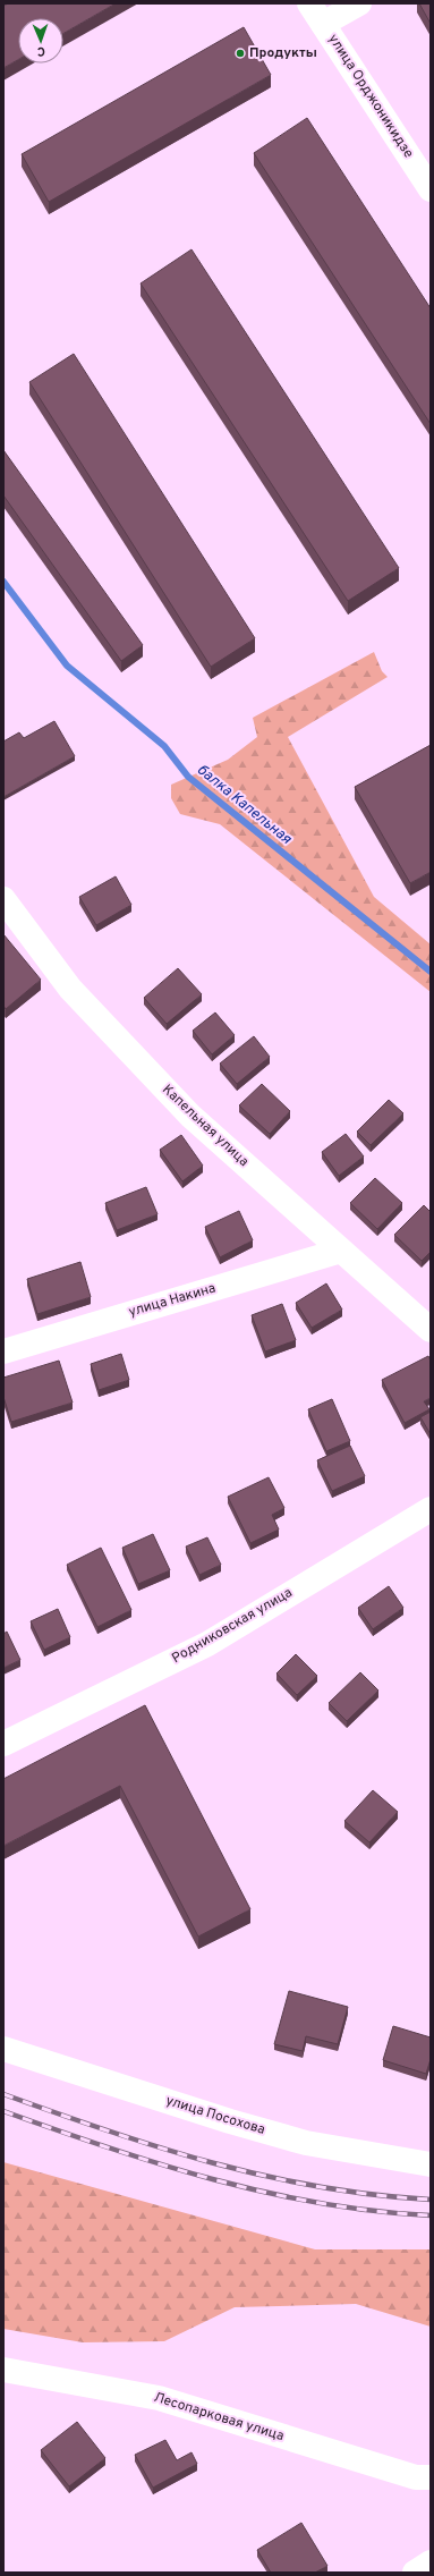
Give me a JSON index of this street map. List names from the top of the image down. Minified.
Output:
{"streets":{"street":["улица Орджоникидзе","Капельная улица","улица Накина","Родниковская улица","улица Посохова","Лесопарковая улица"]},"crossings":[["Капельная улица","улица Накина"]],"water":["балка Капельная"],"places":["Продукты"],"north":"bottom"}
